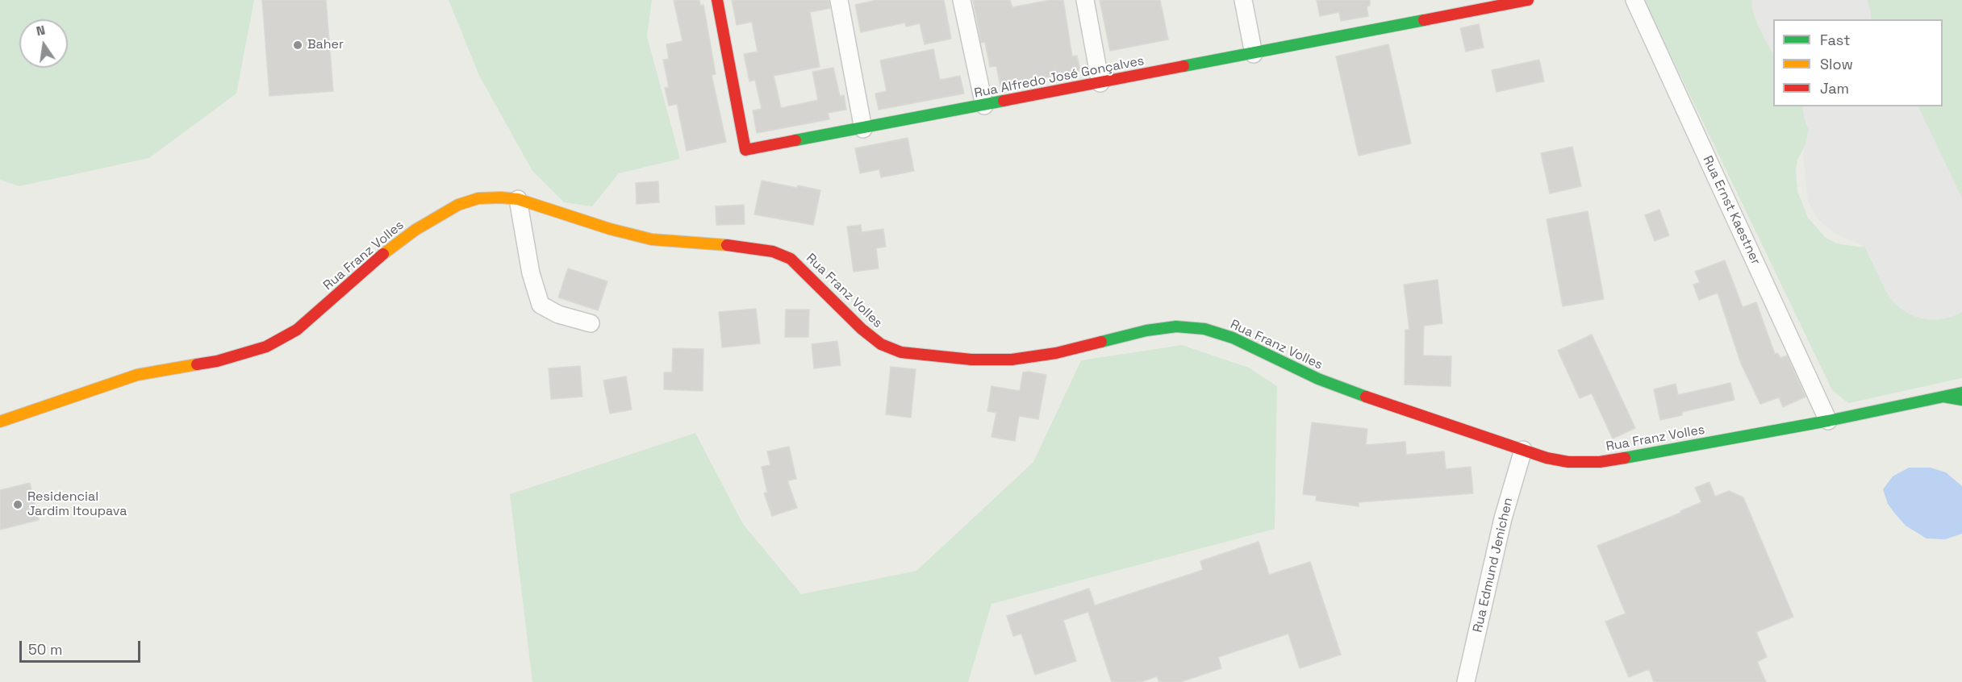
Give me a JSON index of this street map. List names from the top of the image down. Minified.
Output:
{"streets":{"street":["Rua Alfredo José Gonçalves","Rua Ernst Kaestner","Rua Franz Volles","Rua Edmund Jenichen"]},"crossings":[["Rua Ernst Kaestner","Rua Franz Volles"],["Rua Franz Volles","Rua Edmund Jenichen"]],"places":["Baher","Residencial Jardim Itoupava"],"legend":["Fast","Slow","Jam"],"scale_bar":"50 m","north":"top"}
